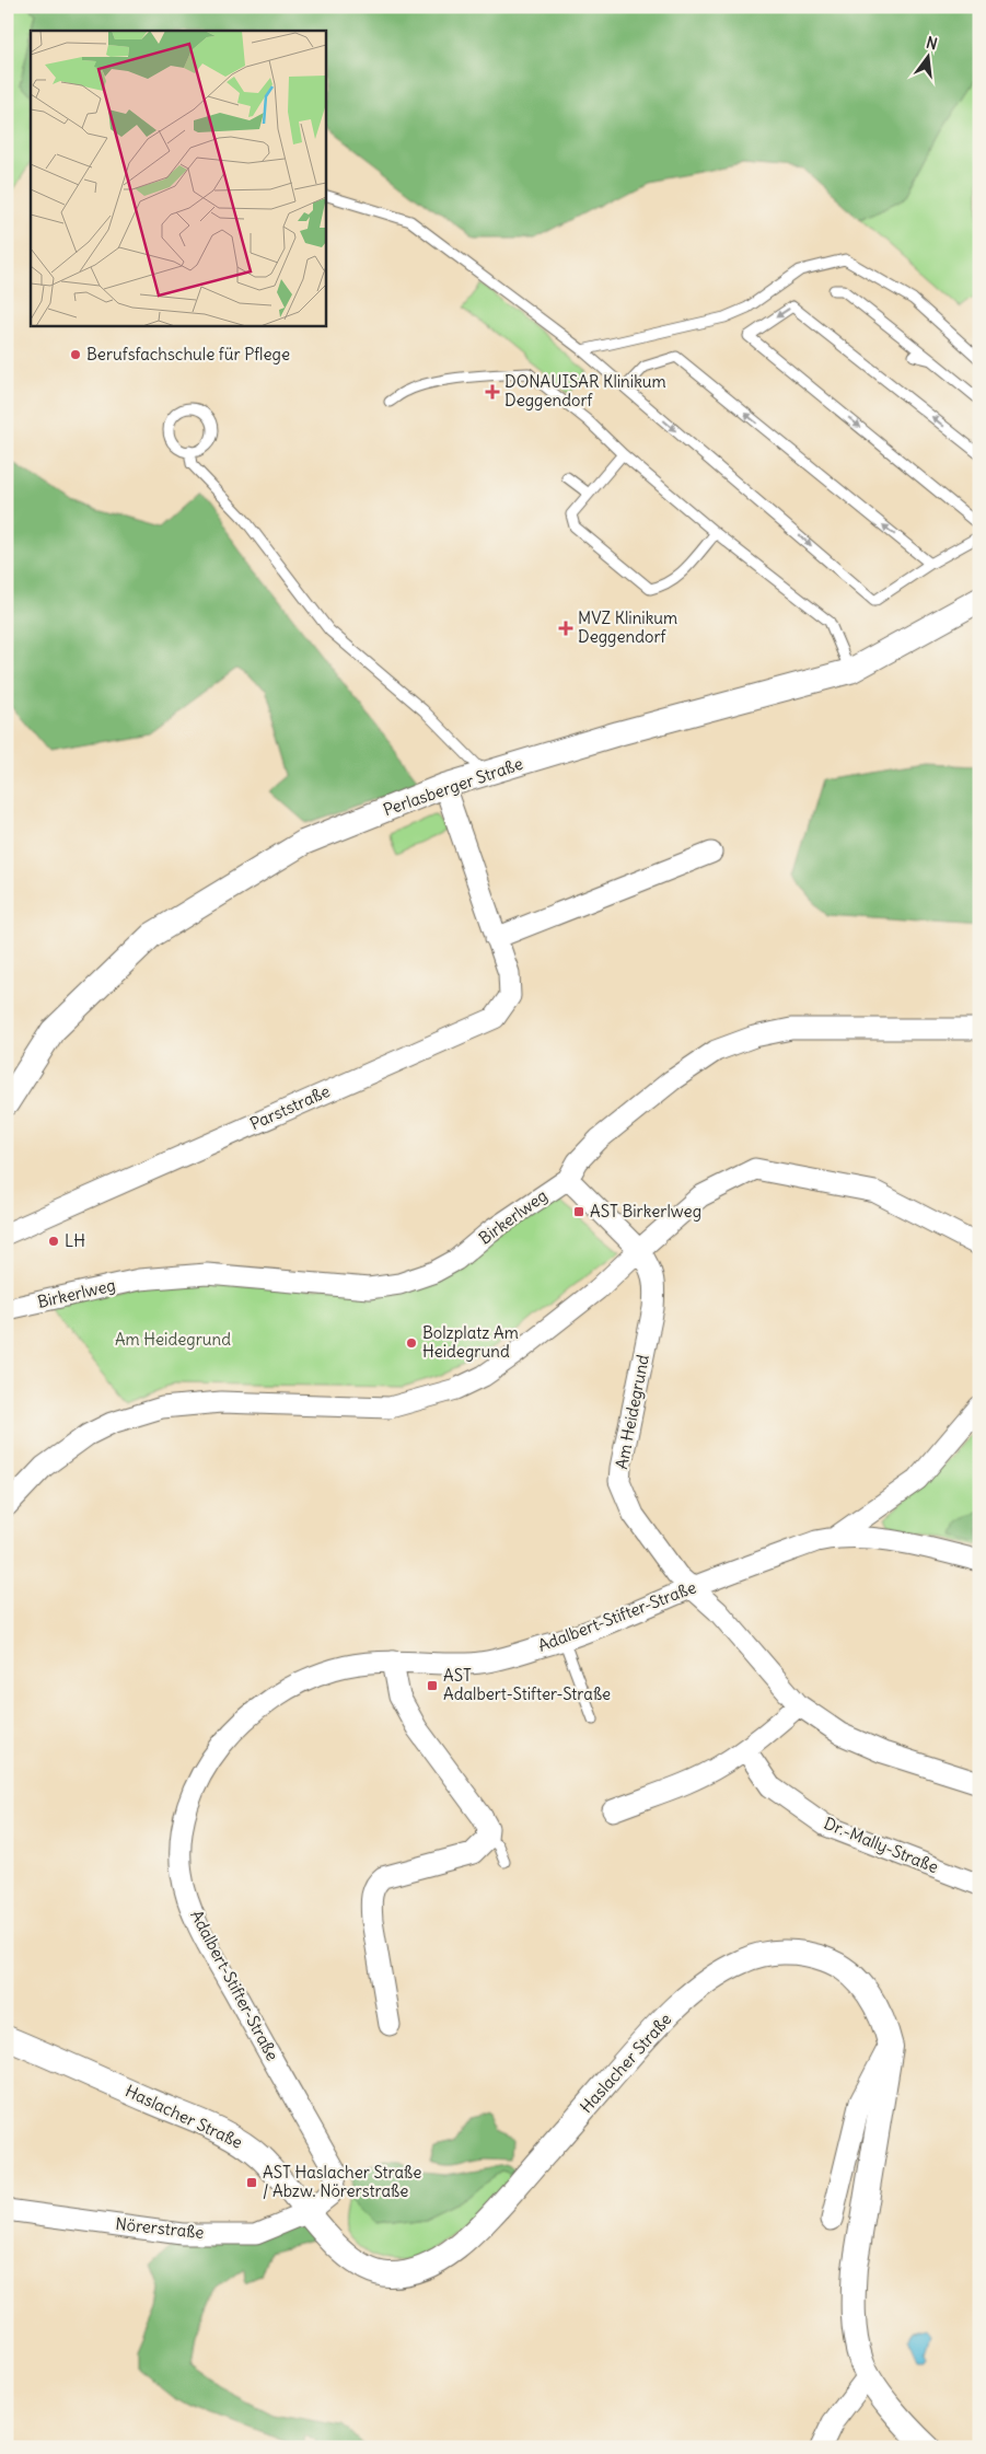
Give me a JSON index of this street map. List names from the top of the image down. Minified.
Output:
{"streets":{"street":["Perlasberger Straße","Parststraße","Birkerlweg","Am Heidegrund","Adalbert-Stifter-Straße","Dr.-Mally-Straße","Haslacher Straße","Nörerstraße"]},"crossings":[["Perlasberger Straße","Parststraße"],["Birkerlweg","Am Heidegrund"],["Am Heidegrund","Adalbert-Stifter-Straße"],["Adalbert-Stifter-Straße","Haslacher Straße"],["Adalbert-Stifter-Straße","Nörerstraße"],["Haslacher Straße","Nörerstraße"]],"parks":["Am Heidegrund"],"places":{"other":["Berufsfachschule für Pflege","LH","Bolzplatz Am Heidegrund"],"health":["DONAUISAR Klinikum Deggendorf","MVZ Klinikum Deggendorf"],"transit":["AST Birkerlweg","AST Adalbert-Stifter-Straße","AST Haslacher Straße / Abzw. Nörerstraße"]},"north":"top"}
